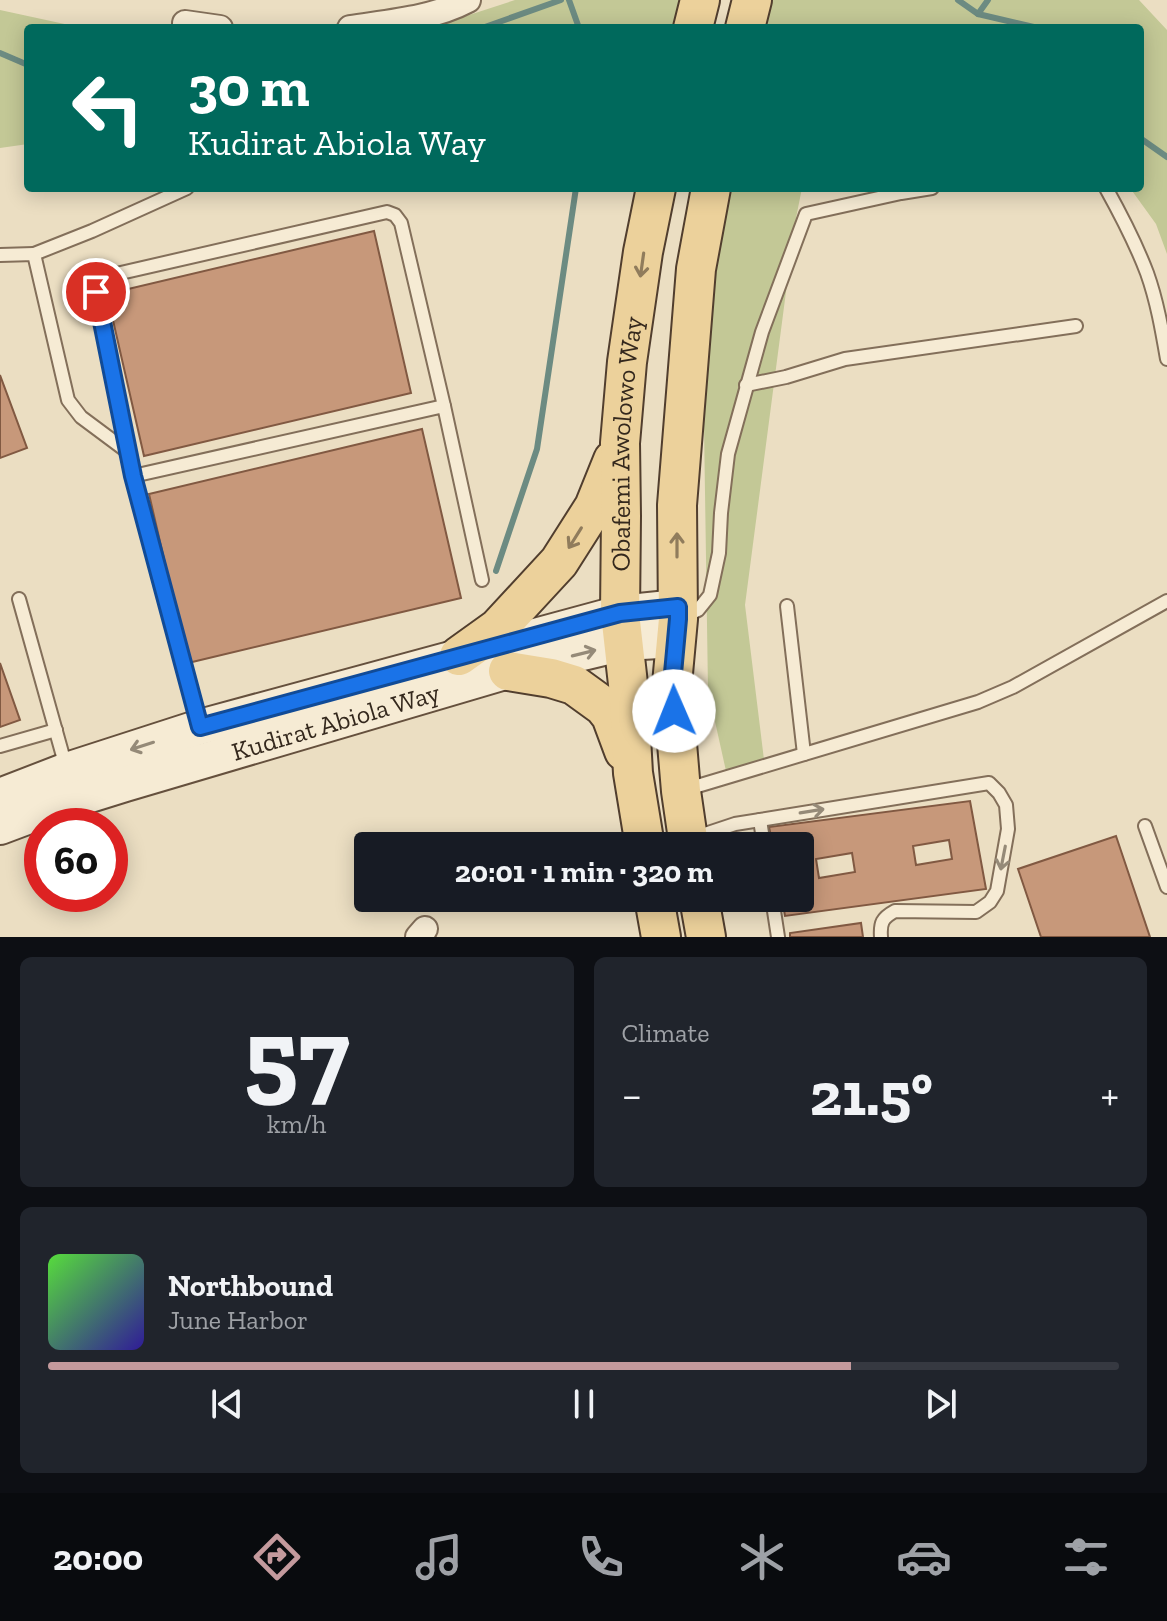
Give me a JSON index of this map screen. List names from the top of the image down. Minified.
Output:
{"streets":{"main road":["Obafemi Awolowo Way","Kudirat Abiola Way"]},"crossings":[["Obafemi Awolowo Way","Kudirat Abiola Way"]],"page":{"turn":["30 m","Kudirat Abiola Way"],"limit":"60","trip":"20:01 · 1 min · 320 m","tile":[["57","km/h"],"Climate"],"heat":["−","21.5°","+"],"song":["Northbound","June Harbor"],"tabs":"20:00"}}
